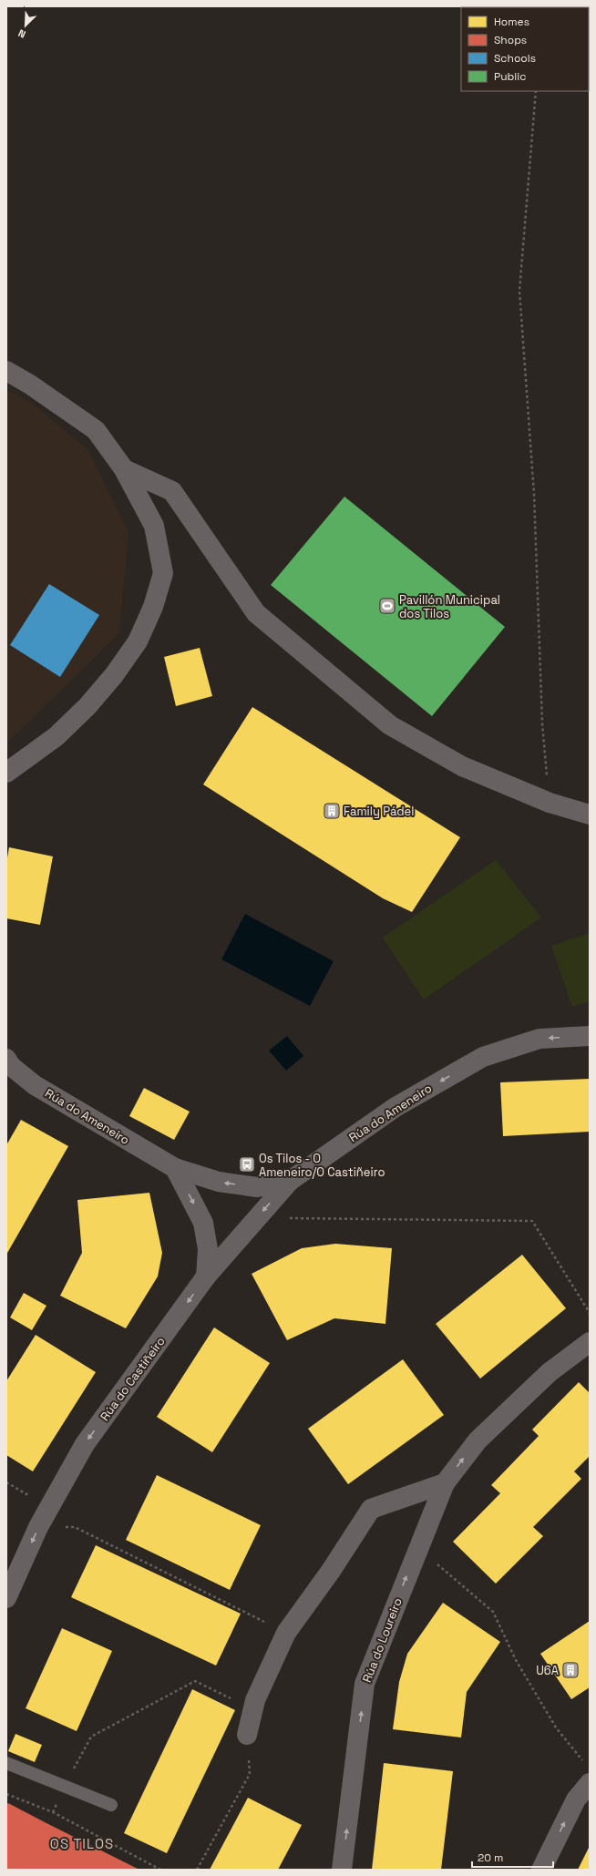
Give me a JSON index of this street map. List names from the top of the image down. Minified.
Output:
{"streets":{"street":["Rúa do Ameneiro","Rúa do Castiñeiro","Rúa do Loureiro"]},"crossings":[["Rúa do Ameneiro","Rúa do Castiñeiro"]],"one_way":["Rúa do Ameneiro","Rúa do Castiñeiro","Rúa do Loureiro"],"districts":["OS TILOS"],"places":{"sports":["Pavillón Municipal dos Tilos"],"building":["Family Pádel","U6A"],"bus stop":["Os Tilos - O Ameneiro/O Castiñeiro"]},"legend":["Homes","Shops","Schools","Public"],"scale_bar":"20 m","north":"bottom left"}
